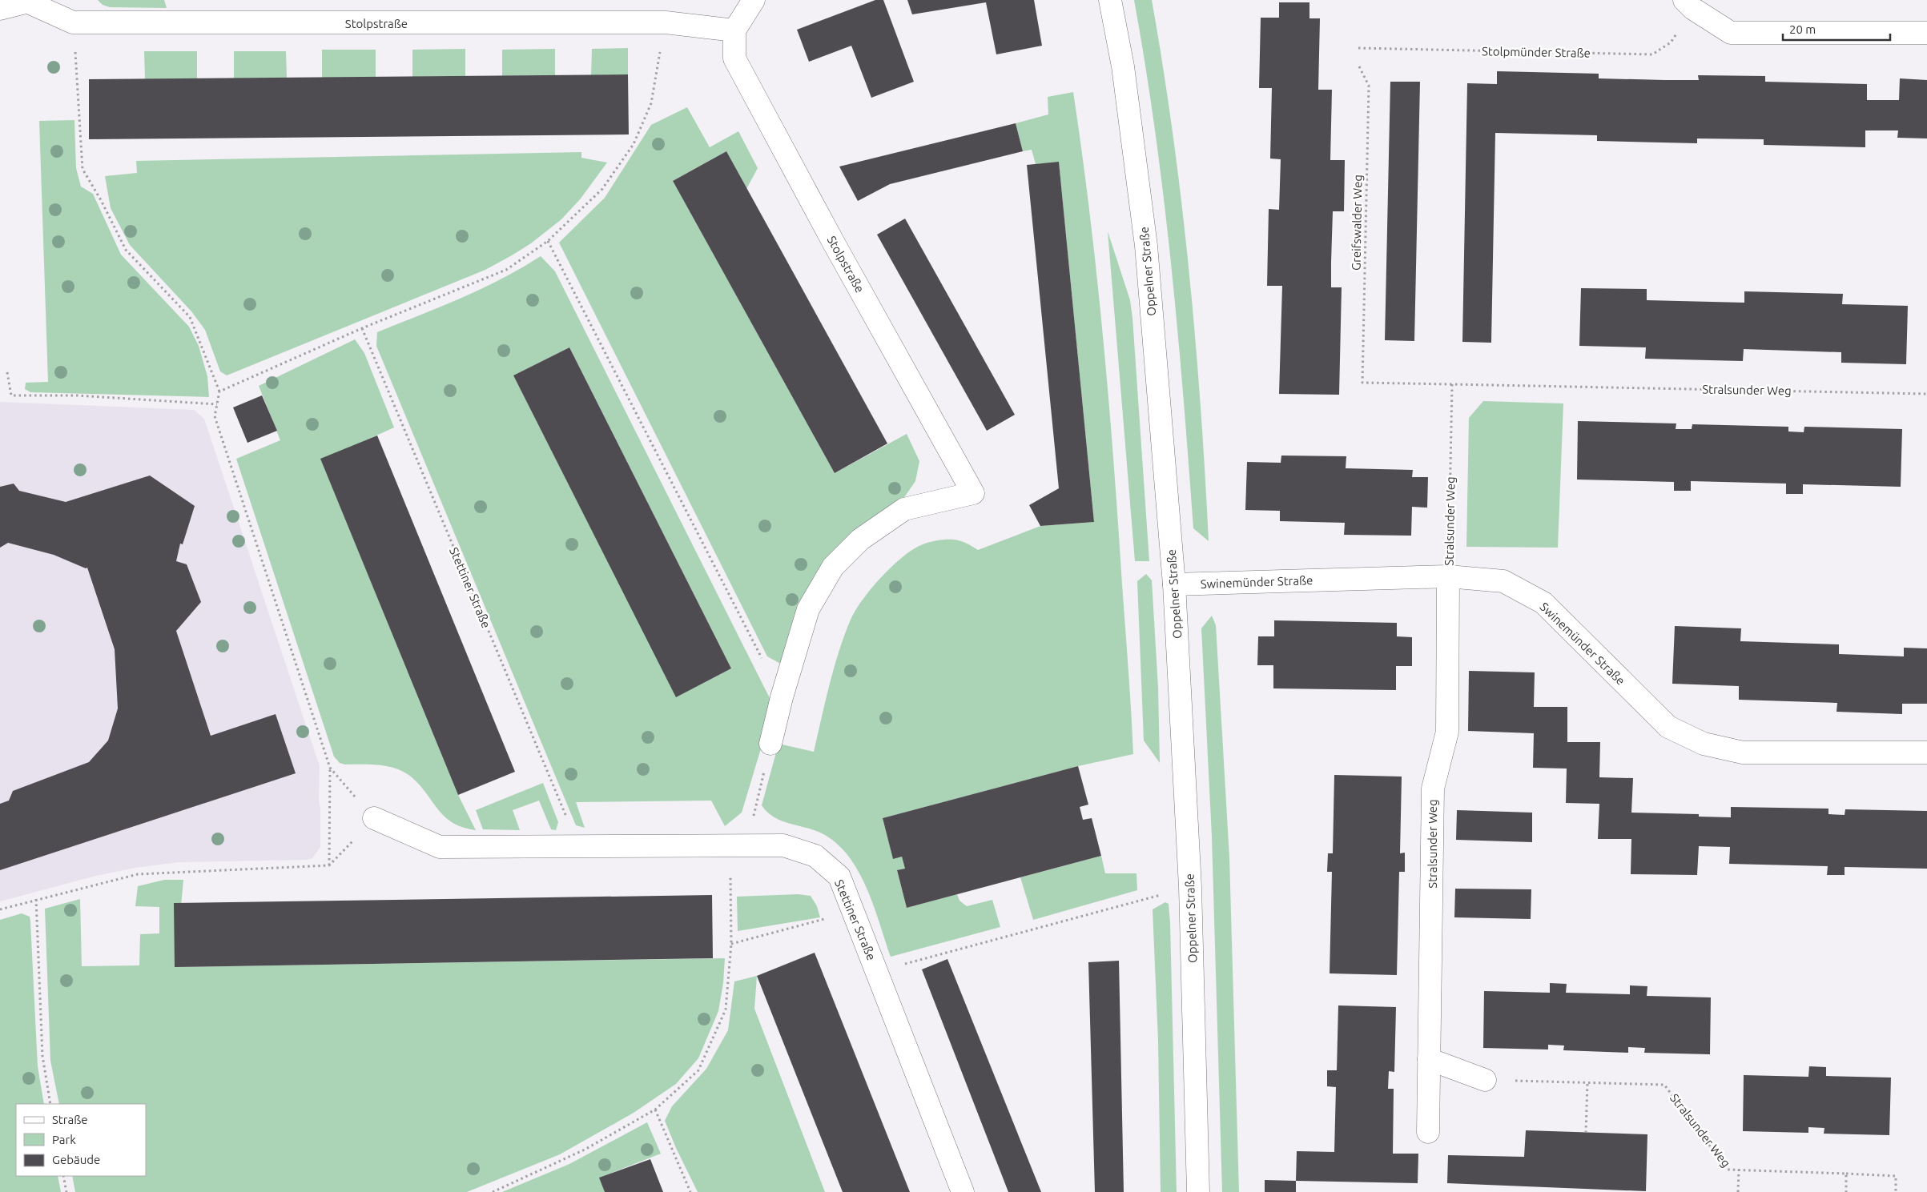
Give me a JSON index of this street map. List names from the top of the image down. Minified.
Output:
{"streets":{"street":["Stolpstraße","Oppelner Straße","Stralsunder Weg","Swinemünder Straße","Stettiner Straße"],"path":["Stolpmünder Straße","Greifswalder Weg"]},"crossings":[["Greifswalder Weg","Stralsunder Weg"],["Oppelner Straße","Swinemünder Straße"],["Stralsunder Weg","Swinemünder Straße"]],"legend":["Straße","Park","Gebäude"],"scale_bar":"20 m"}
